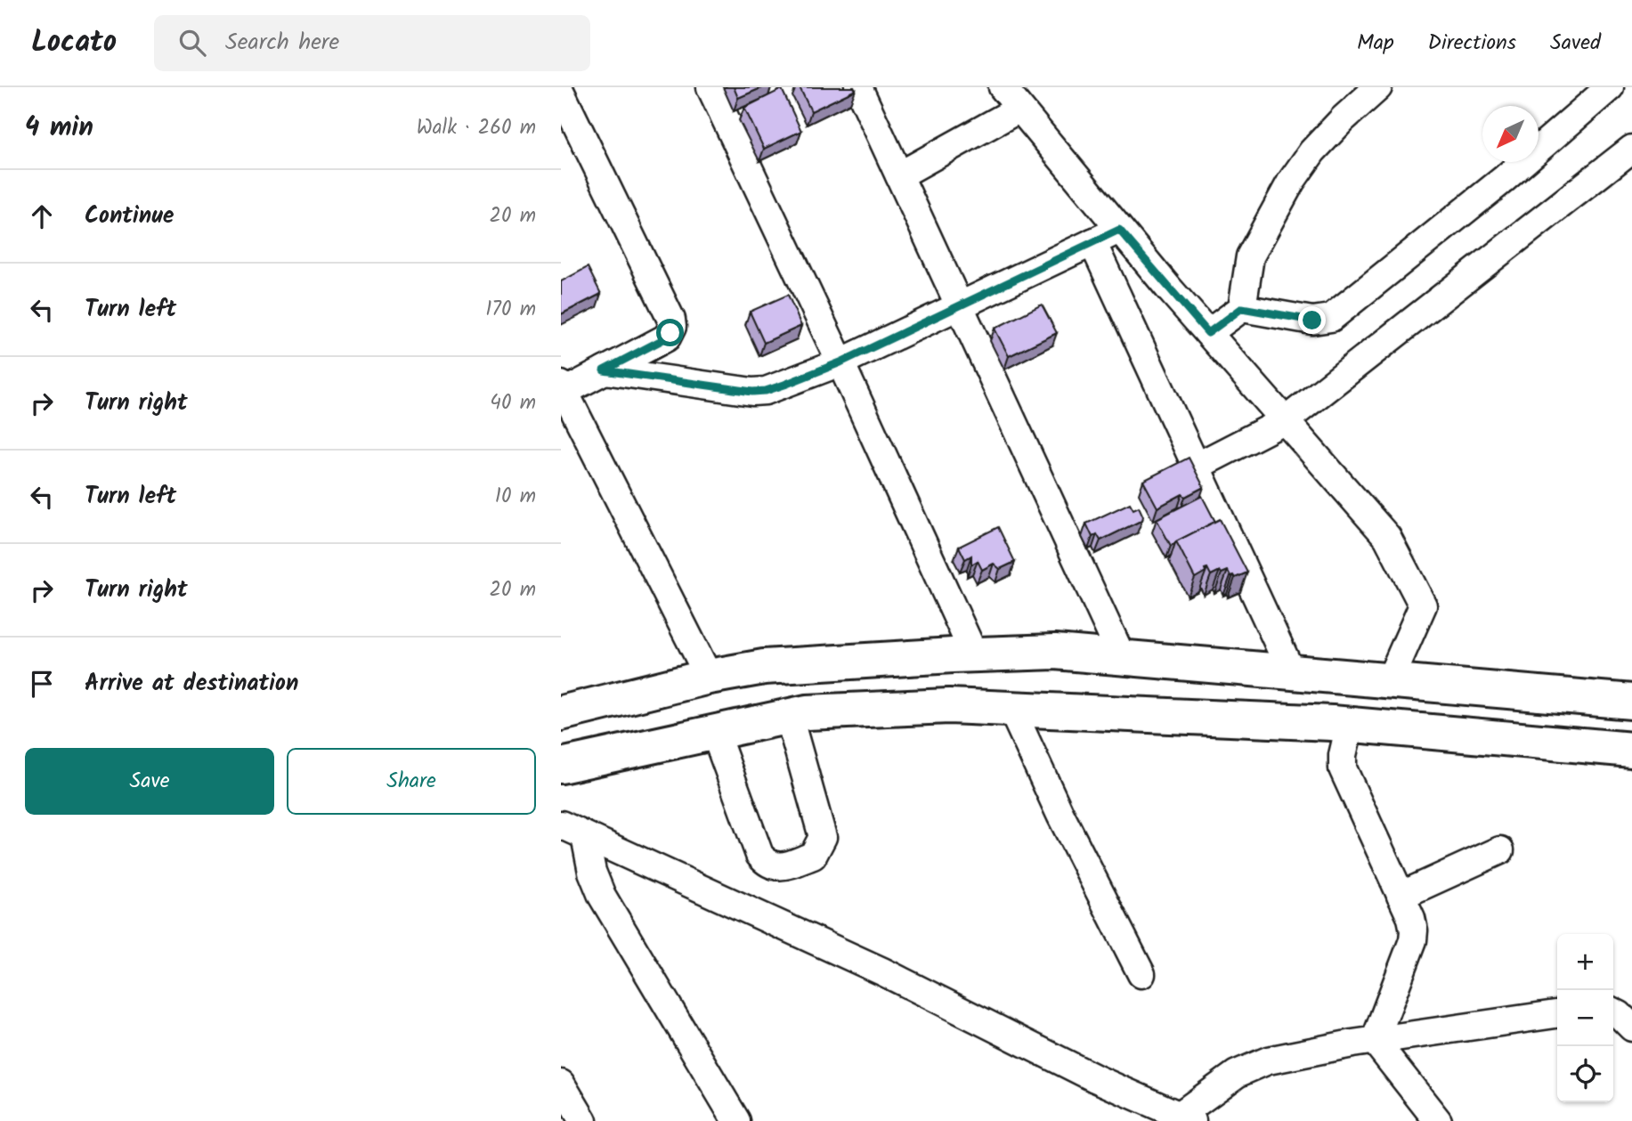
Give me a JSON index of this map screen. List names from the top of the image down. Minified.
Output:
{"north":"bottom left","page":{"header":"Locato","search":"Search here","nav":["Map","Directions","Saved"],"heading":["4 min","Walk · 260 m"],"list":[["Continue","20 m"],["Turn left","170 m"],["Turn right","40 m"],["Turn left","10 m"],["Turn right","20 m"],"Arrive at destination"],"buttons":["Save","Share"],"map_buttons":["+","−"]}}
